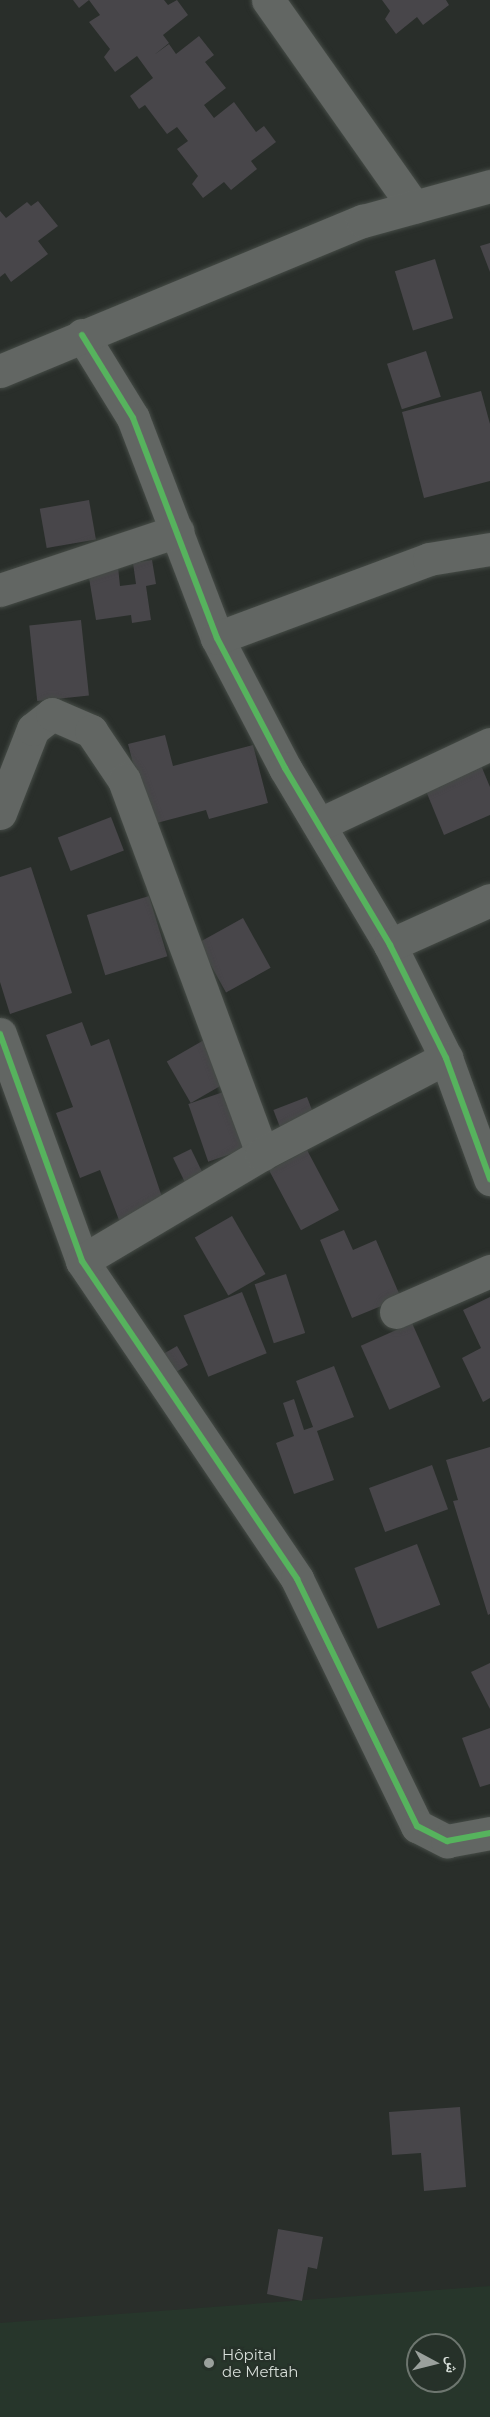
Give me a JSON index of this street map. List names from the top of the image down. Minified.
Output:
{"places":["Hôpital de Meftah"],"north":"right"}
